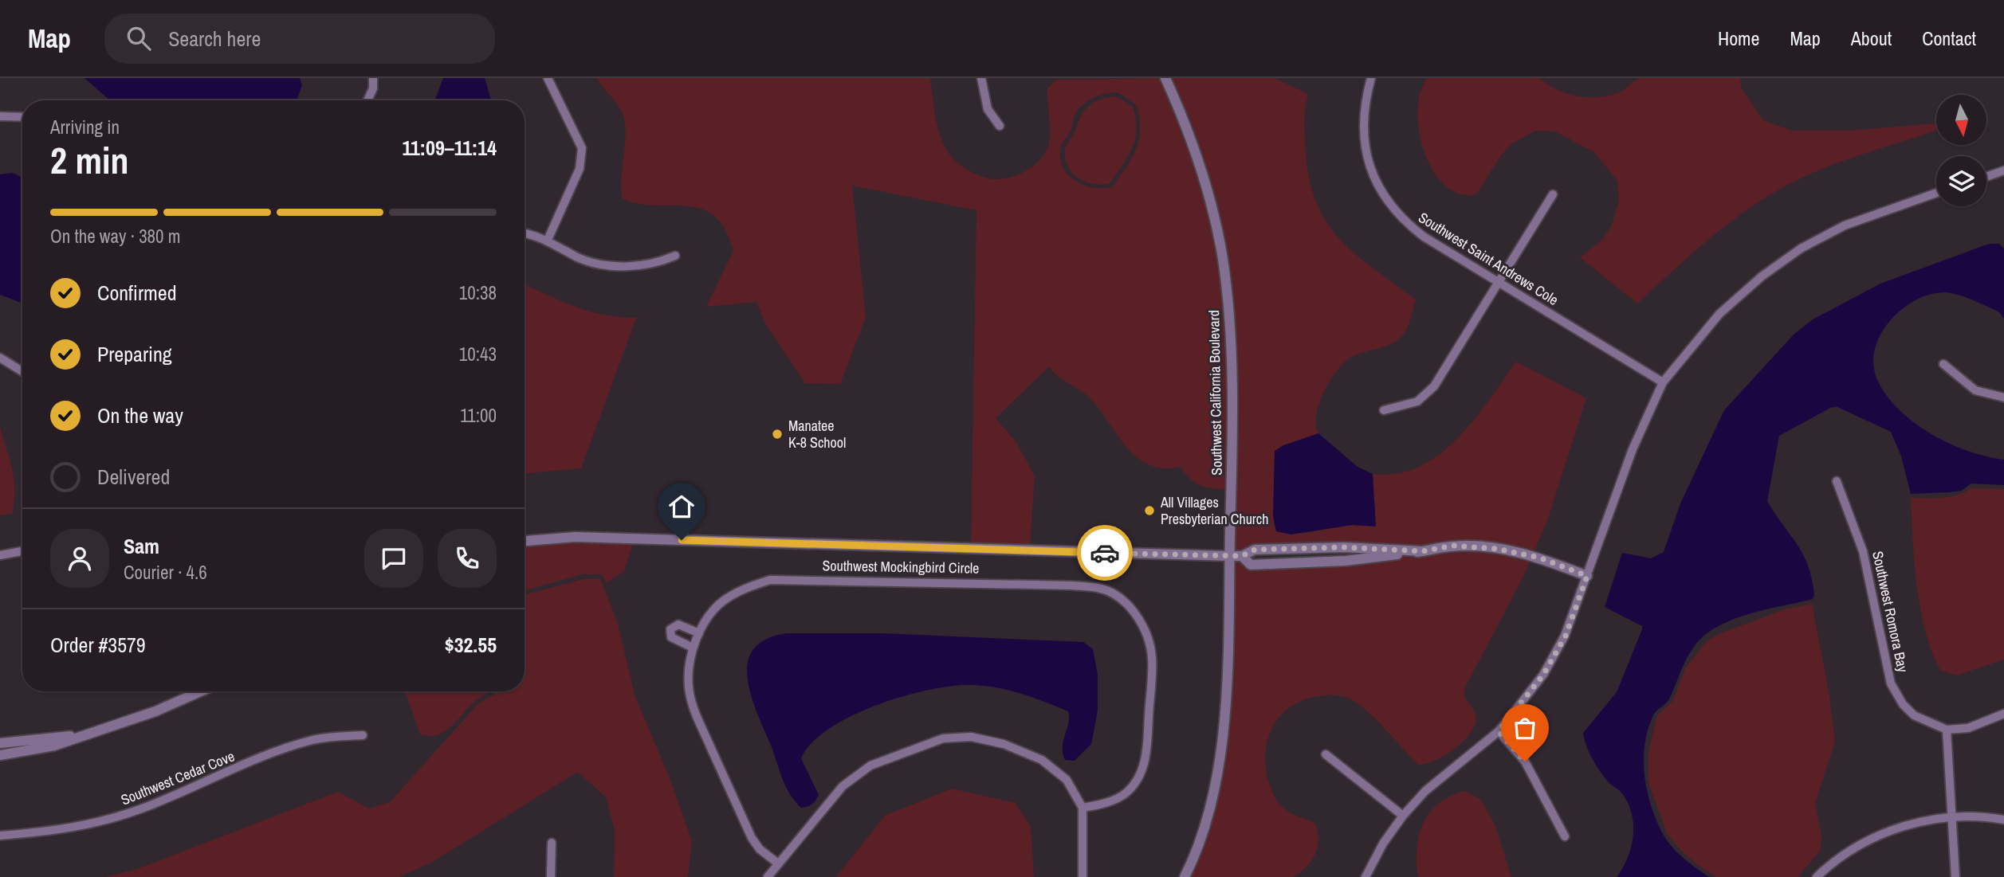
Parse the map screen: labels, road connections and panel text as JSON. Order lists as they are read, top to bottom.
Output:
{
  "streets": {
    "street": [
      "Southwest Saint Andrews Cole",
      "Southwest California Boulevard",
      "Southwest Mockingbird Circle",
      "Southwest Romora Bay",
      "Southwest Cedar Cove"
    ]
  },
  "places": ["Manatee K-8 School", "All Villages Presbyterian Church"],
  "north": "bottom",
  "page": {
    "header": "Map",
    "search": "Search here",
    "nav": [
      "Home",
      "Map",
      "About",
      "Contact"
    ],
    "heading": ["2 min", "Arriving in", "11:09–11:14"],
    "panel": [
      "Sam",
      "Courier · 4.6",
      "Order #3579",
      "$32.55"
    ],
    "bar": "On the way · 380 m",
    "list": [
      ["Confirmed", "10:38"],
      ["Preparing", "10:43"],
      ["On the way", "11:00"],
      "Delivered"
    ]
  }
}
